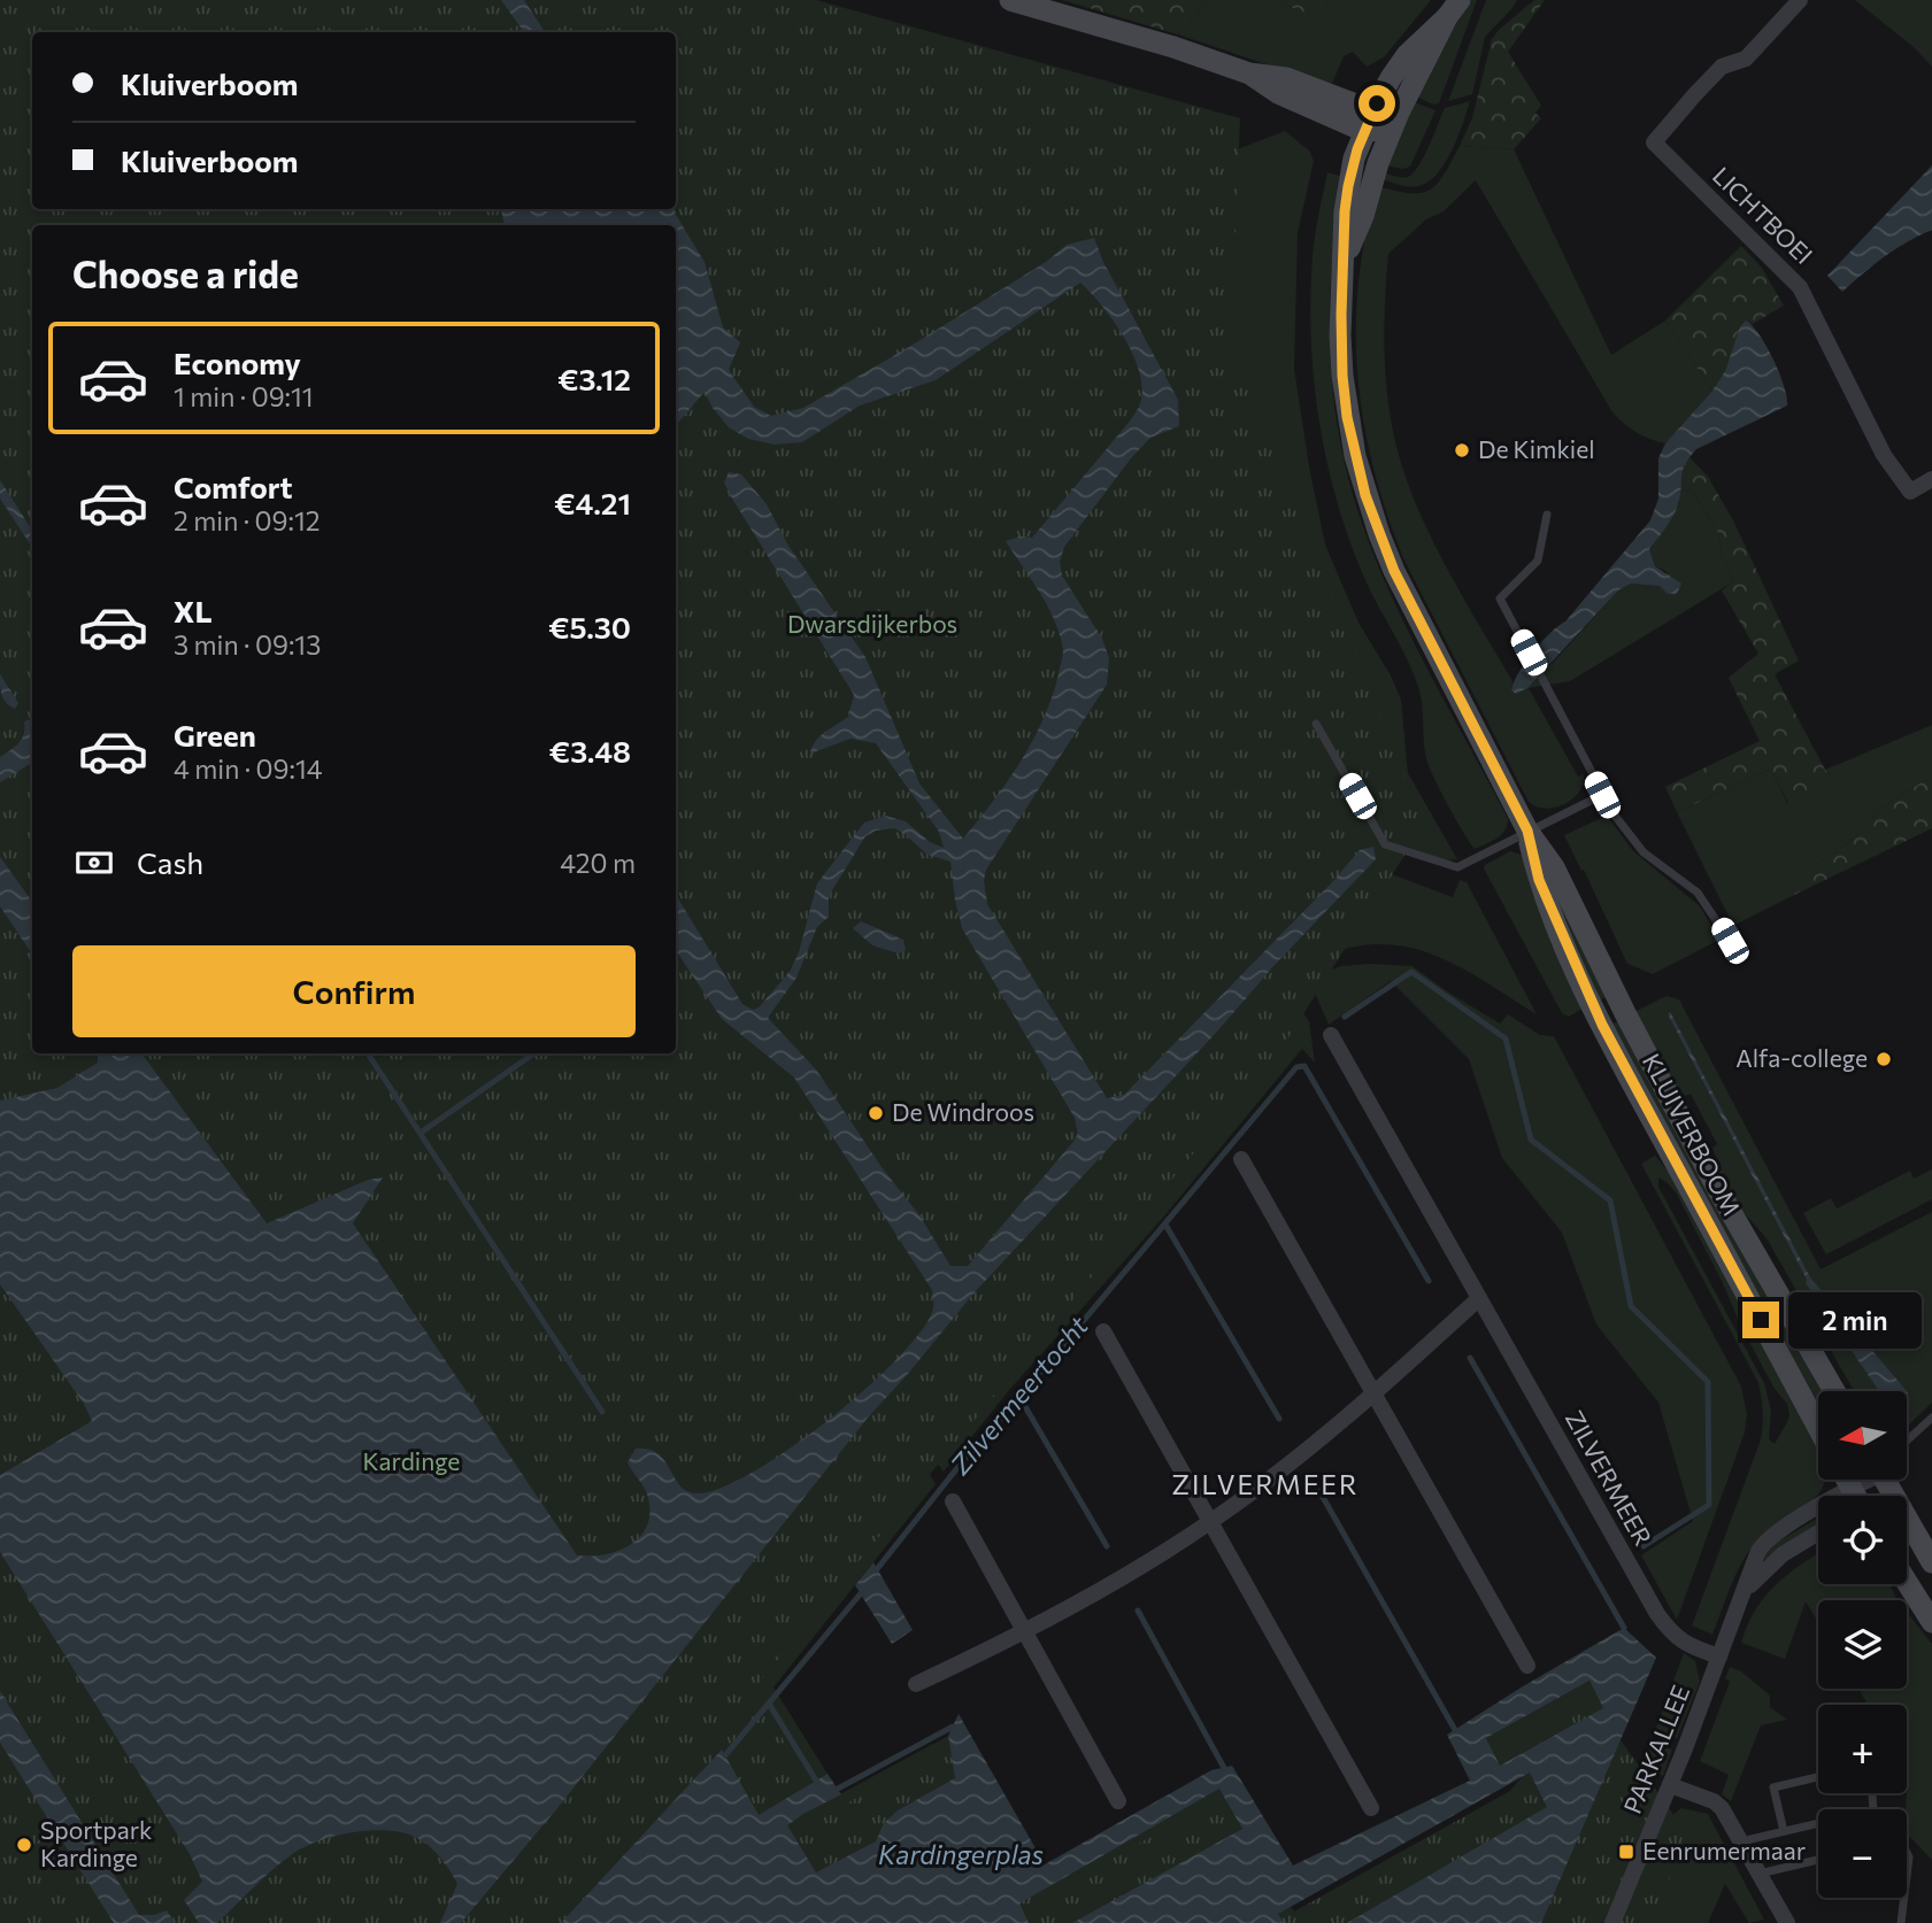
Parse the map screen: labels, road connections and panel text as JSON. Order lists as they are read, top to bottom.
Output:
{
  "streets": {
    "main road": ["KLUIVERBOOM"],
    "street": ["LICHTBOEI", "ZILVERMEER", "PARKALLEE"]
  },
  "crossings": [
    ["ZILVERMEER", "PARKALLEE"]
  ],
  "districts": ["ZILVERMEER"],
  "water": ["Zilvermeertocht", "Kardingerplas"],
  "parks": ["Dwarsdijkerbos", "Kardinge"],
  "places": {
    "other": [
      "De Kimkiel",
      "Alfa-college",
      "De Windroos",
      "Sportpark Kardinge"
    ],
    "transit": ["Eenrumermaar"]
  },
  "north": "left",
  "page": {
    "banner": ["Kluiverboom", "Kluiverboom"],
    "heading": "Choose a ride",
    "list": [
      {
        "name": "Economy",
        "note": "1 min · 09:11",
        "value": "€3.12"
      },
      {
        "name": "Comfort",
        "note": "2 min · 09:12",
        "value": "€4.21"
      },
      {
        "name": "XL",
        "note": "3 min · 09:13",
        "value": "€5.30"
      },
      {
        "name": "Green",
        "note": "4 min · 09:14",
        "value": "€3.48"
      }
    ],
    "pay": ["Cash", "420 m"],
    "buttons": "Confirm",
    "bubble": "2 min",
    "map_buttons": ["+", "−"]
  }
}
